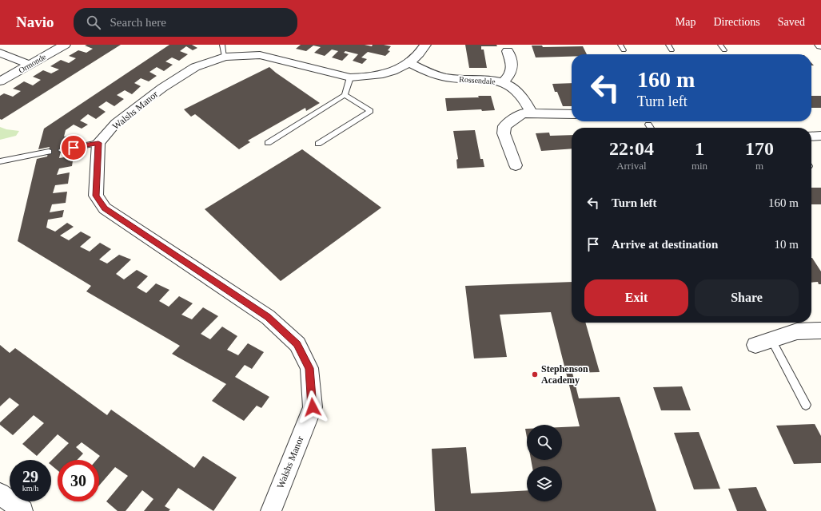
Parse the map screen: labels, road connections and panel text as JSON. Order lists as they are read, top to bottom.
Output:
{
  "streets": {
    "street": ["Ormonde", "Rossendale", "Walshs Manor"]
  },
  "crossings": [
    ["Rossendale", "Walshs Manor"]
  ],
  "places": ["Stephenson Academy"],
  "page": {
    "header": "Navio",
    "search": "Search here",
    "nav": ["Map", "Directions", "Saved"],
    "turn": ["160 m", "Turn left"],
    "eta": [
      "22:04",
      "Arrival",
      "1",
      "min",
      "170",
      "m"
    ],
    "list": [
      {
        "name": "Turn left",
        "value": "160 m"
      },
      {
        "name": "Arrive at destination",
        "value": "10 m"
      }
    ],
    "buttons": ["Exit", "Share"],
    "speed": "29 km/h",
    "limit": "30"
  }
}
